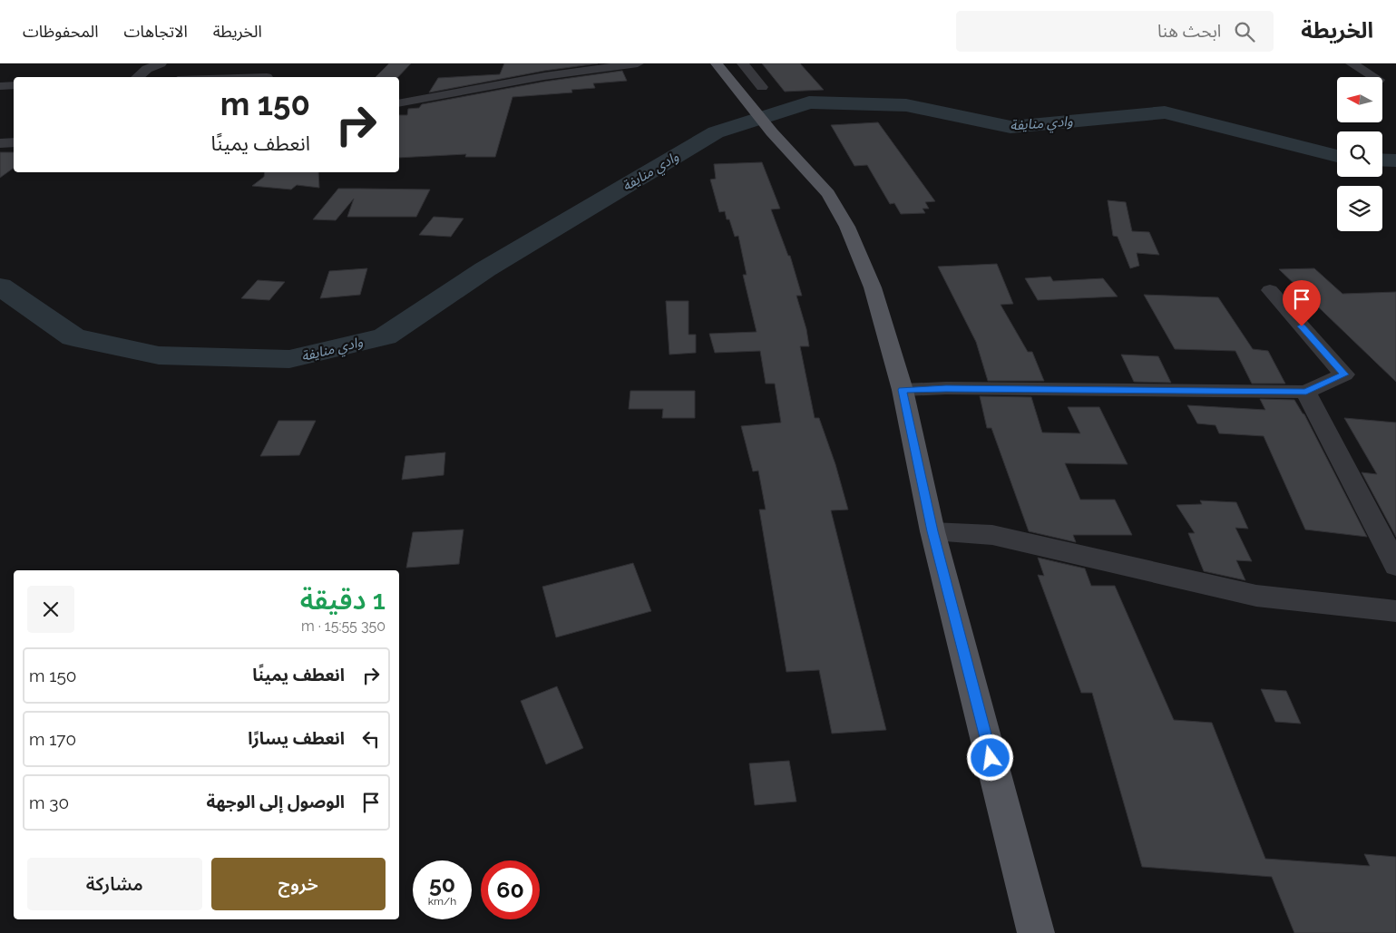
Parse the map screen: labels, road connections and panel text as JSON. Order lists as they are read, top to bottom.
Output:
{
  "water": ["وادي منايفة"],
  "north": "left",
  "page": {
    "header": "الخريطة",
    "search": "ابحث هنا",
    "nav": ["الخريطة", "الاتجاهات", "المحفوظات"],
    "turn": ["150 m", "انعطف يمينًا"],
    "heading": ["1 دقيقة", "350 m · 15:55"],
    "list": [
      {
        "name": "انعطف يمينًا",
        "value": "150 m"
      },
      {
        "name": "انعطف يسارًا",
        "value": "170 m"
      },
      {
        "name": "الوصول إلى الوجهة",
        "value": "30 m"
      }
    ],
    "buttons": ["خروج", "مشاركة"],
    "speed": "50 km/h",
    "limit": "60"
  }
}
